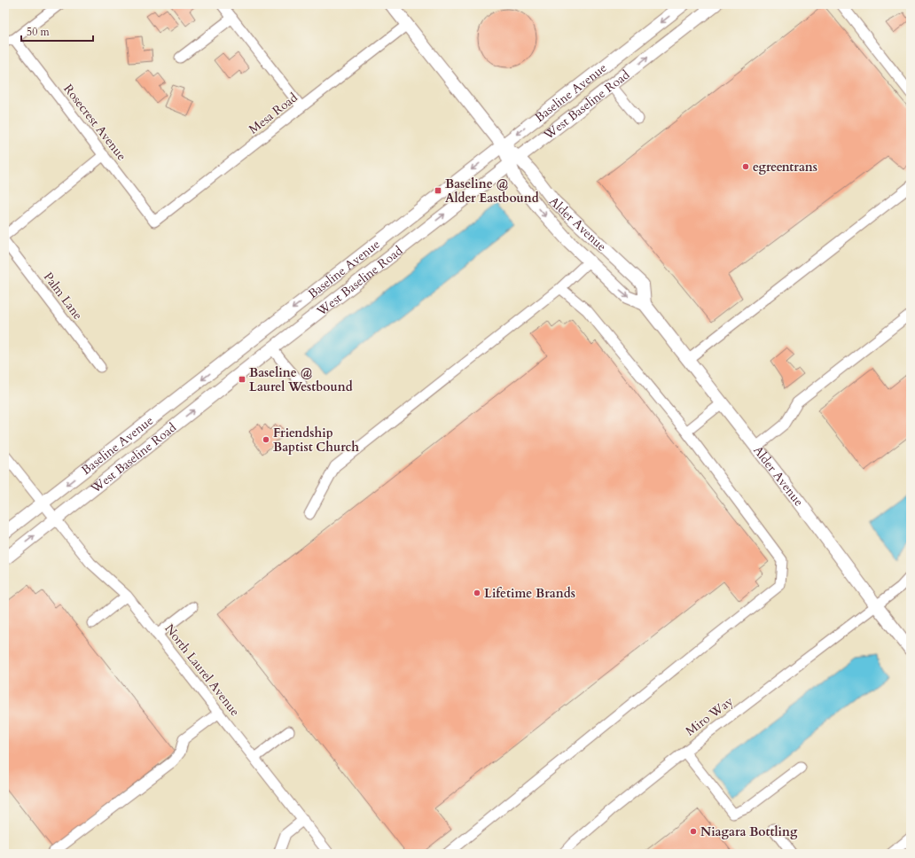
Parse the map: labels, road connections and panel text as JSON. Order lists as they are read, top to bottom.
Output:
{
  "streets": {
    "main road": ["Baseline Avenue", "West Baseline Road", "Alder Avenue"],
    "street": [
      "Mesa Road",
      "Rosecrest Avenue",
      "Palm Lane",
      "North Laurel Avenue",
      "Miro Way"
    ]
  },
  "crossings": [
    ["Baseline Avenue", "West Baseline Road"],
    ["Baseline Avenue", "Alder Avenue"],
    ["Baseline Avenue", "North Laurel Avenue"],
    ["West Baseline Road", "Alder Avenue"],
    ["West Baseline Road", "North Laurel Avenue"],
    ["Mesa Road", "Rosecrest Avenue"],
    ["Mesa Road", "Alder Avenue"],
    ["Alder Avenue", "Miro Way"]
  ],
  "one_way": ["Baseline Avenue", "West Baseline Road"],
  "places": {
    "other": [
      "egreentrans",
      "Friendship Baptist Church",
      "Lifetime Brands",
      "Niagara Bottling"
    ],
    "transit": ["Baseline @ Alder Eastbound", "Baseline @ Laurel Westbound"]
  },
  "scale_bar": "50 m"
}
